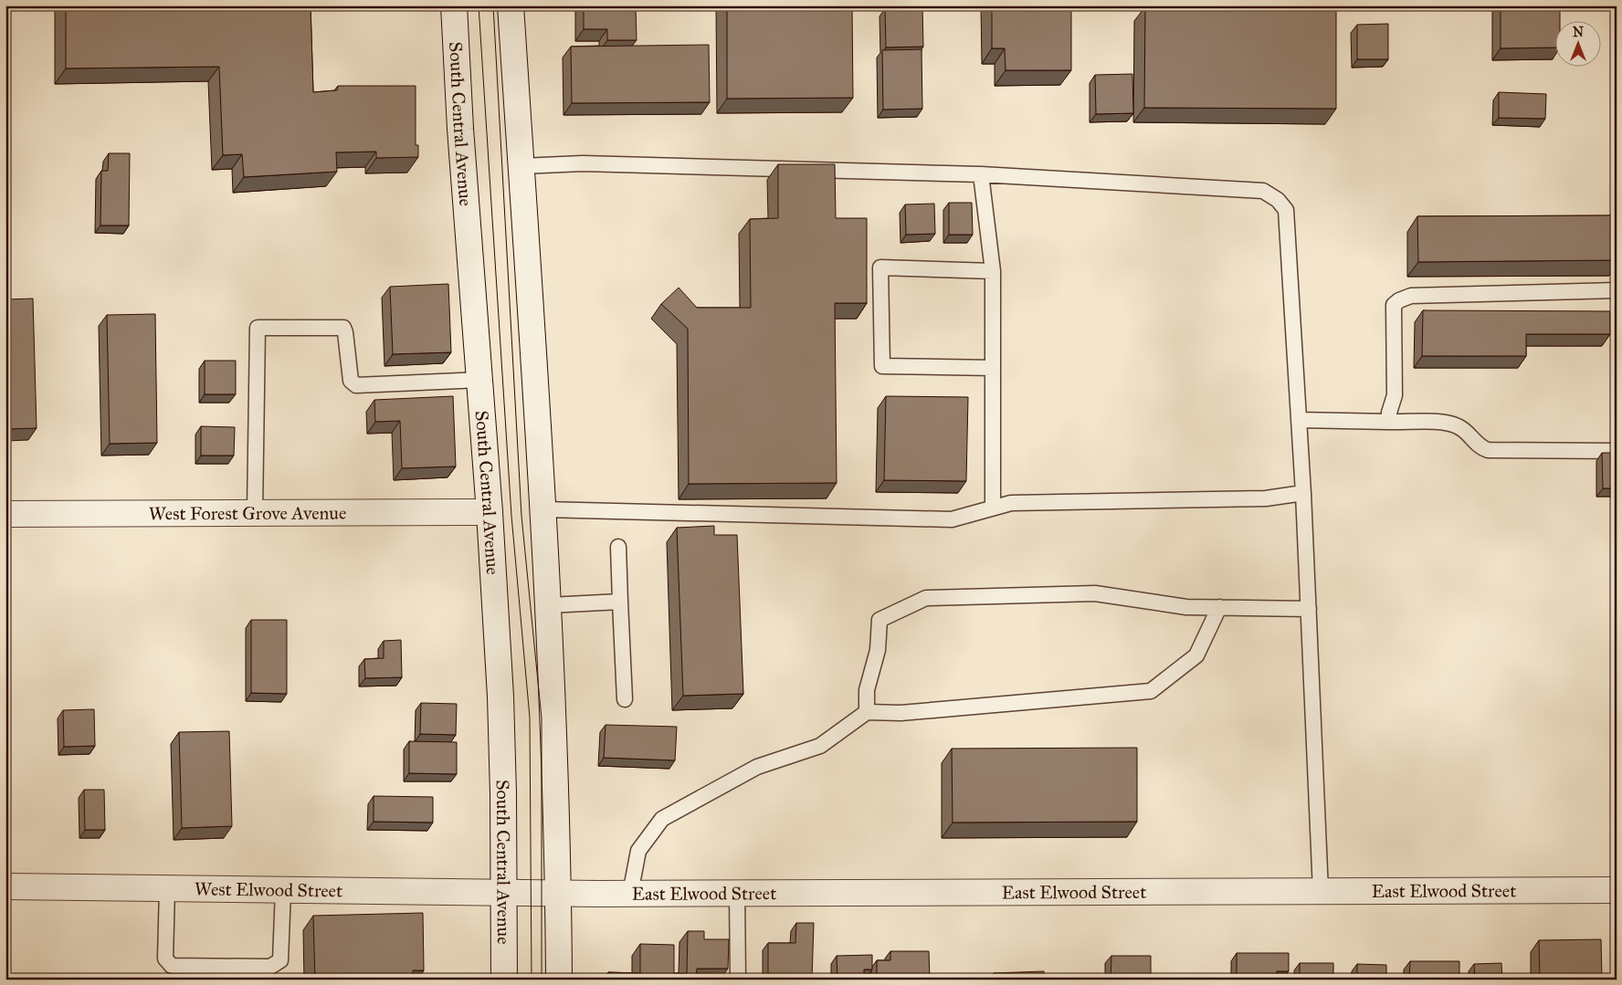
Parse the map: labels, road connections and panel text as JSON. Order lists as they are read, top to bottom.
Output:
{
  "streets": {
    "street": [
      "South Central Avenue",
      "West Forest Grove Avenue",
      "West Elwood Street",
      "East Elwood Street"
    ]
  },
  "crossings": [
    ["South Central Avenue", "West Forest Grove Avenue"],
    ["South Central Avenue", "West Elwood Street"],
    ["West Elwood Street", "East Elwood Street"]
  ],
  "north": "top"
}
